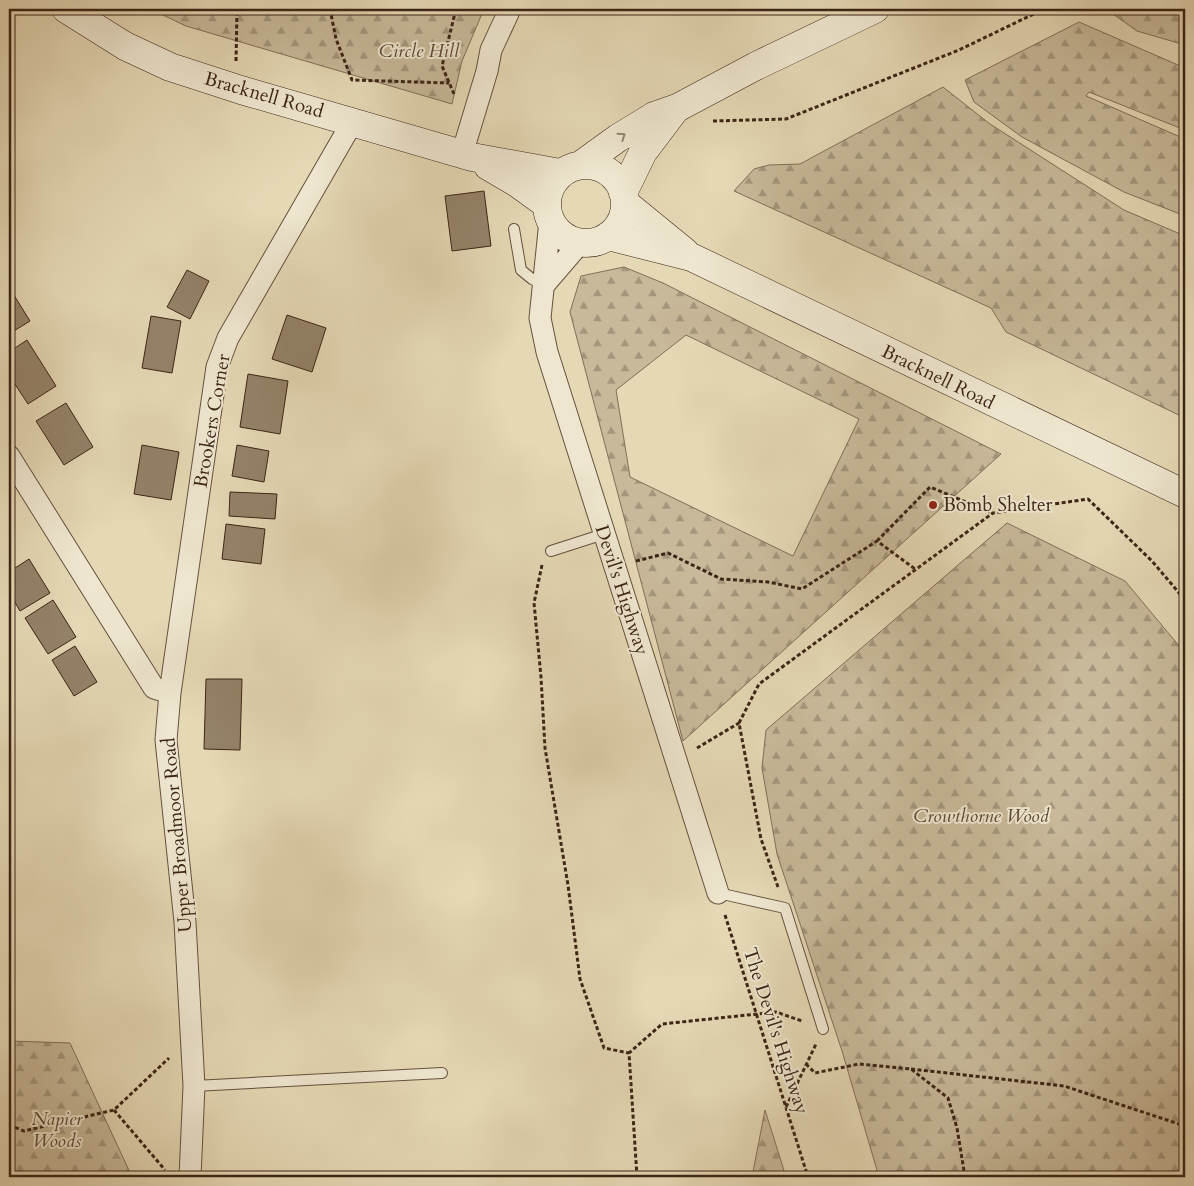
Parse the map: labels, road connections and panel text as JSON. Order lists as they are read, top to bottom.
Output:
{
  "streets": {
    "main road": ["Bracknell Road"],
    "street": ["Brookers Corner", "Devil's Highway", "Upper Broadmoor Road"],
    "path": ["The Devil's Highway"]
  },
  "crossings": [
    ["Bracknell Road", "Brookers Corner"],
    ["Bracknell Road", "Devil's Highway"],
    ["Brookers Corner", "Upper Broadmoor Road"],
    ["Devil's Highway", "The Devil's Highway"]
  ],
  "parks": ["Circle Hill", "Crowthorne Wood", "Napier Woods"],
  "places": ["Bomb Shelter"]
}
